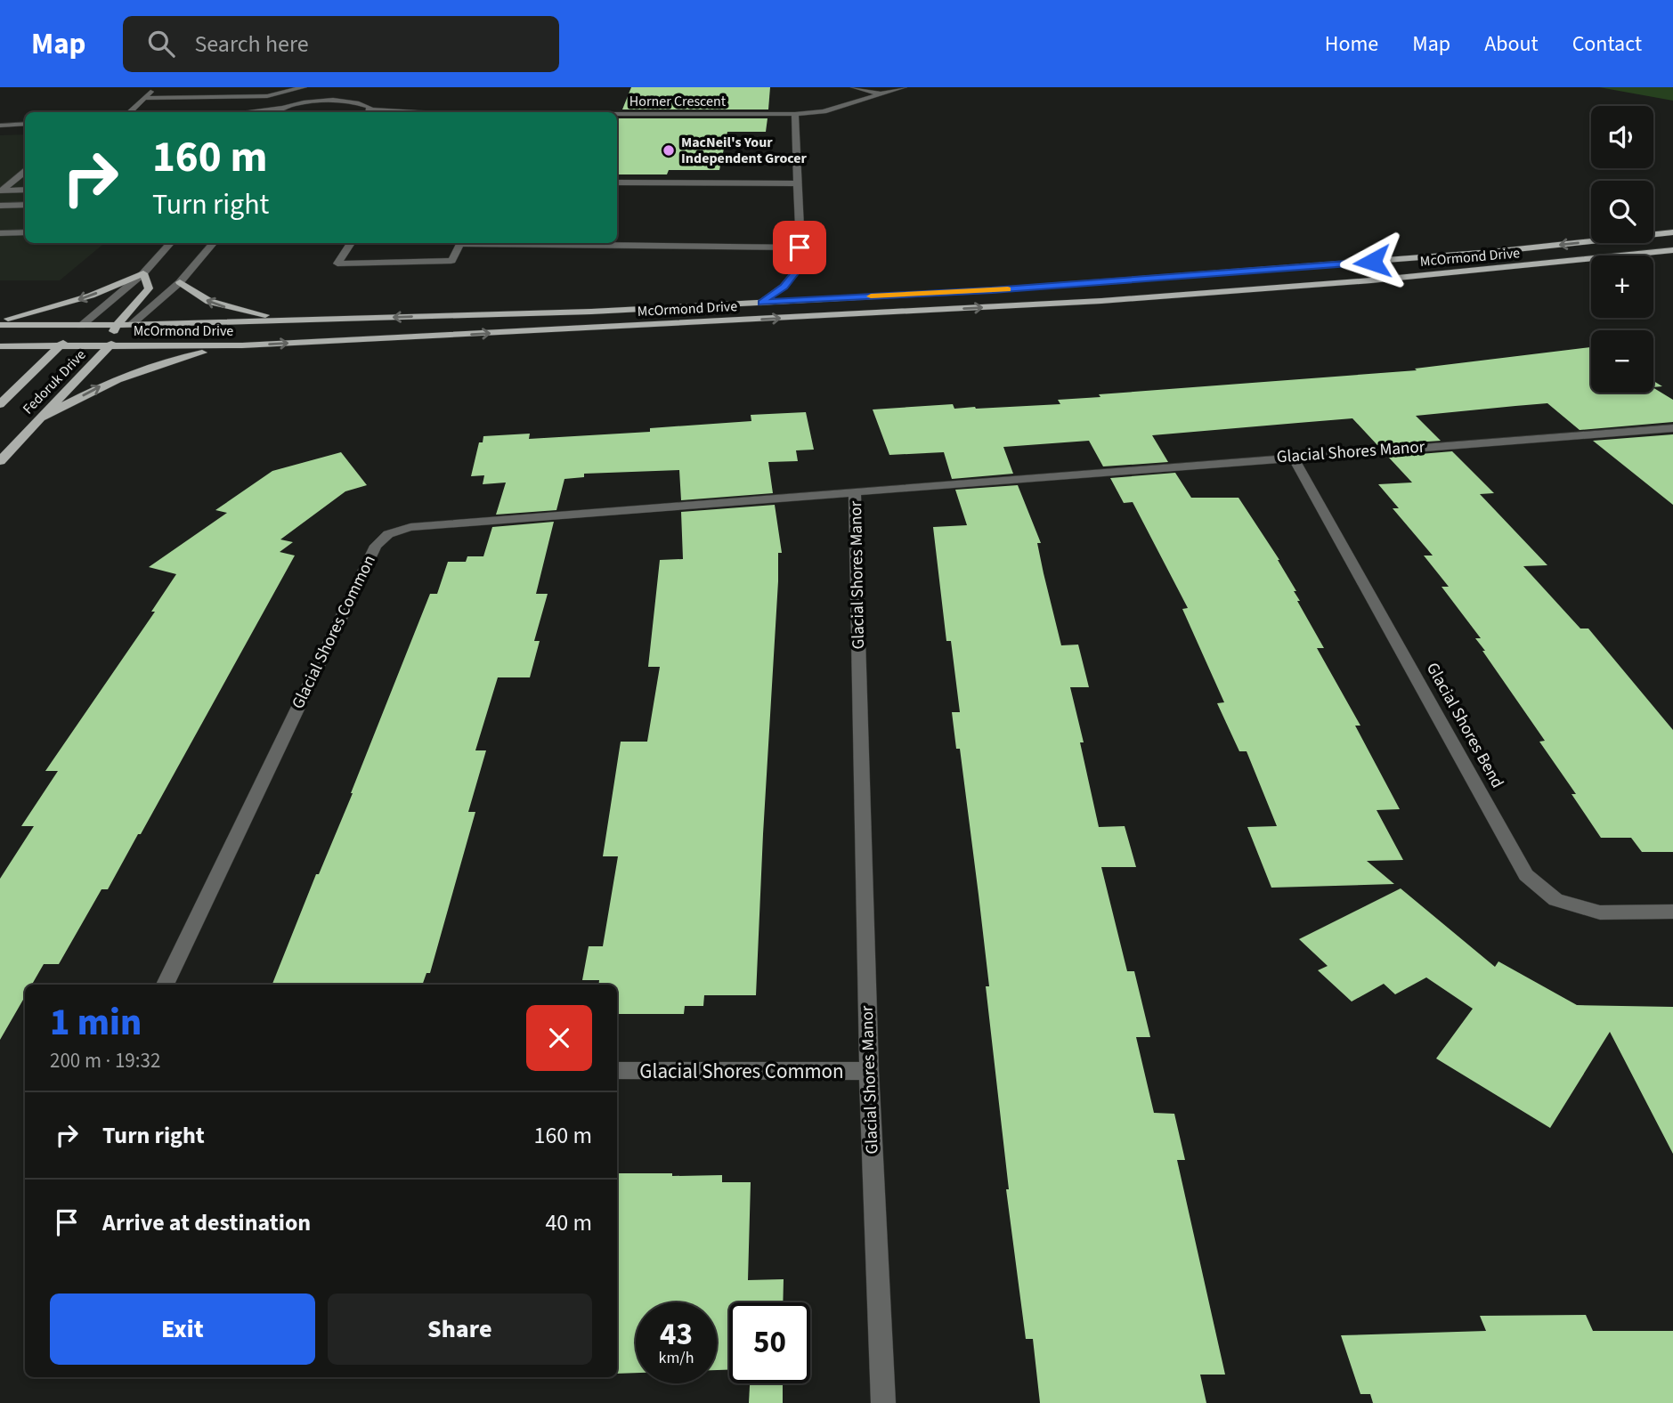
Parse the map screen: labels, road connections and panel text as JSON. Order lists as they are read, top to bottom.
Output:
{
  "streets": {
    "main road": ["McOrmond Drive", "Fedoruk Drive"],
    "street": [
      "Horner Crescent",
      "Glacial Shores Manor",
      "Glacial Shores Common",
      "Glacial Shores Bend"
    ]
  },
  "crossings": [
    ["McOrmond Drive", "Fedoruk Drive"],
    ["Glacial Shores Manor", "Glacial Shores Common"],
    ["Glacial Shores Manor", "Glacial Shores Bend"]
  ],
  "places": ["MacNeil's Your Independent Grocer"],
  "page": {
    "header": "Map",
    "search": "Search here",
    "nav": [
      "Home",
      "Map",
      "About",
      "Contact"
    ],
    "map_buttons": ["+", "−"],
    "turn": ["160 m", "Turn right"],
    "heading": ["1 min", "200 m · 19:32"],
    "list": [
      {
        "name": "Turn right",
        "value": "160 m"
      },
      {
        "name": "Arrive at destination",
        "value": "40 m"
      }
    ],
    "buttons": ["Exit", "Share"],
    "speed": "43 km/h",
    "limit": "50"
  }
}
